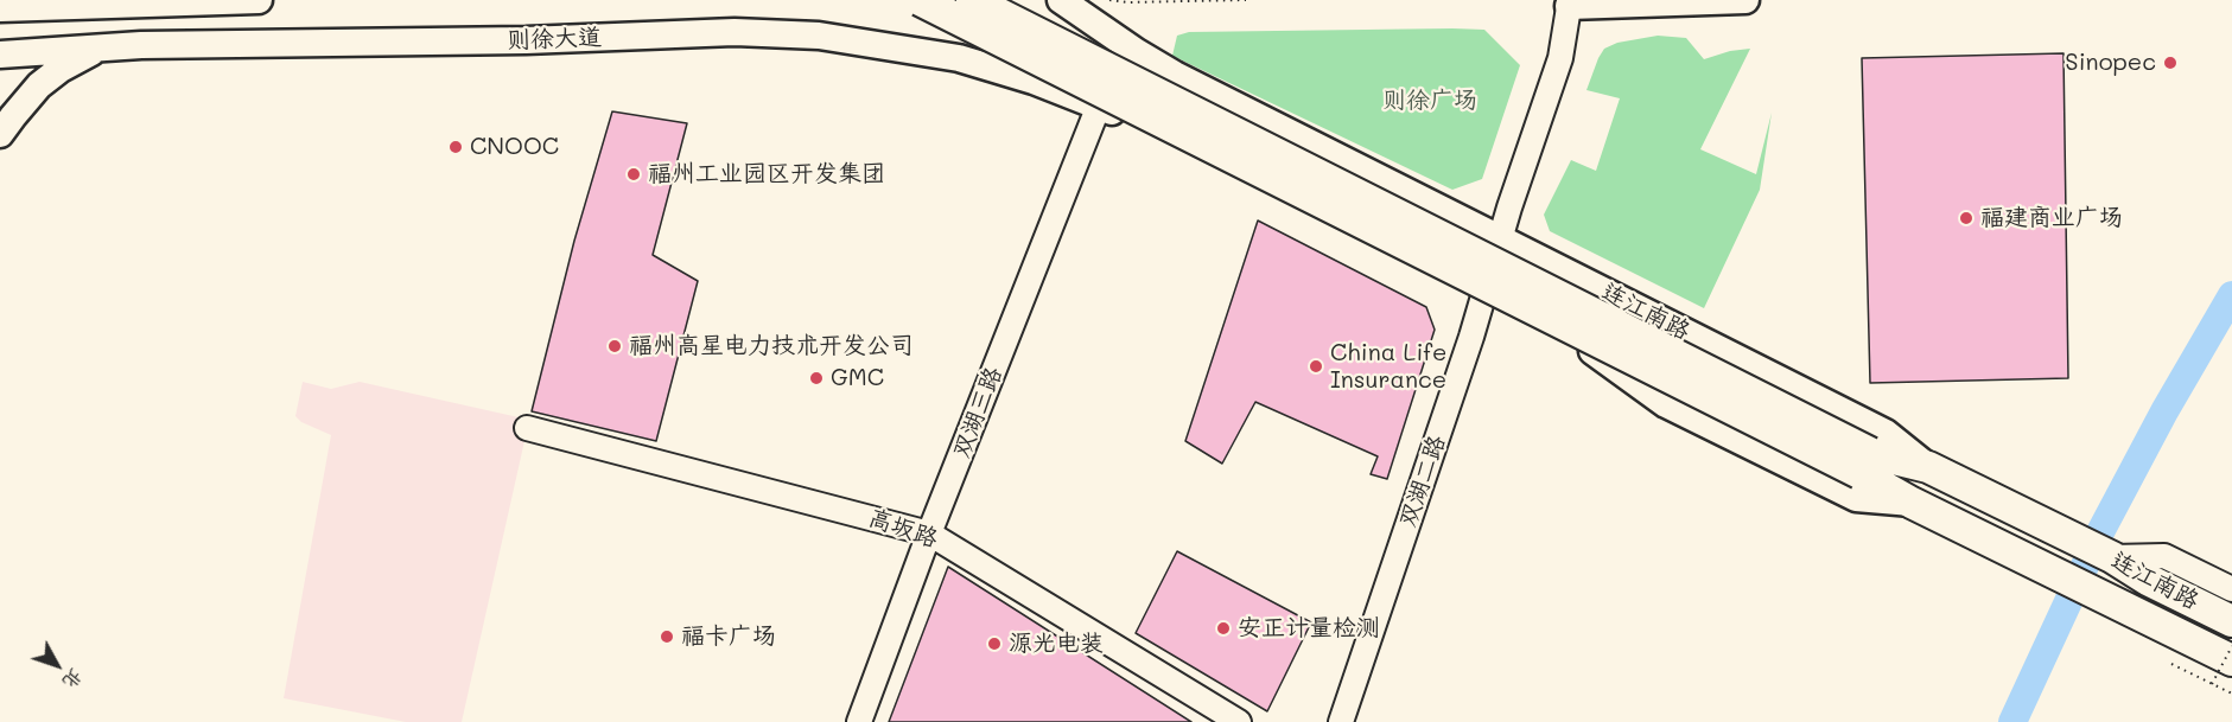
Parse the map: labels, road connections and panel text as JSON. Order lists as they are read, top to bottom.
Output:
{
  "streets": {
    "highway": ["连江南路"],
    "main road": ["则徐大道"],
    "street": ["双湖三路", "双湖二路", "高坂路"]
  },
  "crossings": [
    ["则徐大道", "连江南路"],
    ["则徐大道", "双湖三路"],
    ["连江南路", "双湖三路"],
    ["连江南路", "双湖二路"],
    ["双湖三路", "高坂路"]
  ],
  "parks": ["则徐广场"],
  "places": [
    "Sinopec",
    "CNOOC",
    "福州工业园区开发集团",
    "福建商业广场",
    "福州高星电力技术开发公司",
    "China Life Insurance",
    "GMC",
    "安正计量检测",
    "福卡广场",
    "源光电装"
  ],
  "north": "bottom right"
}
